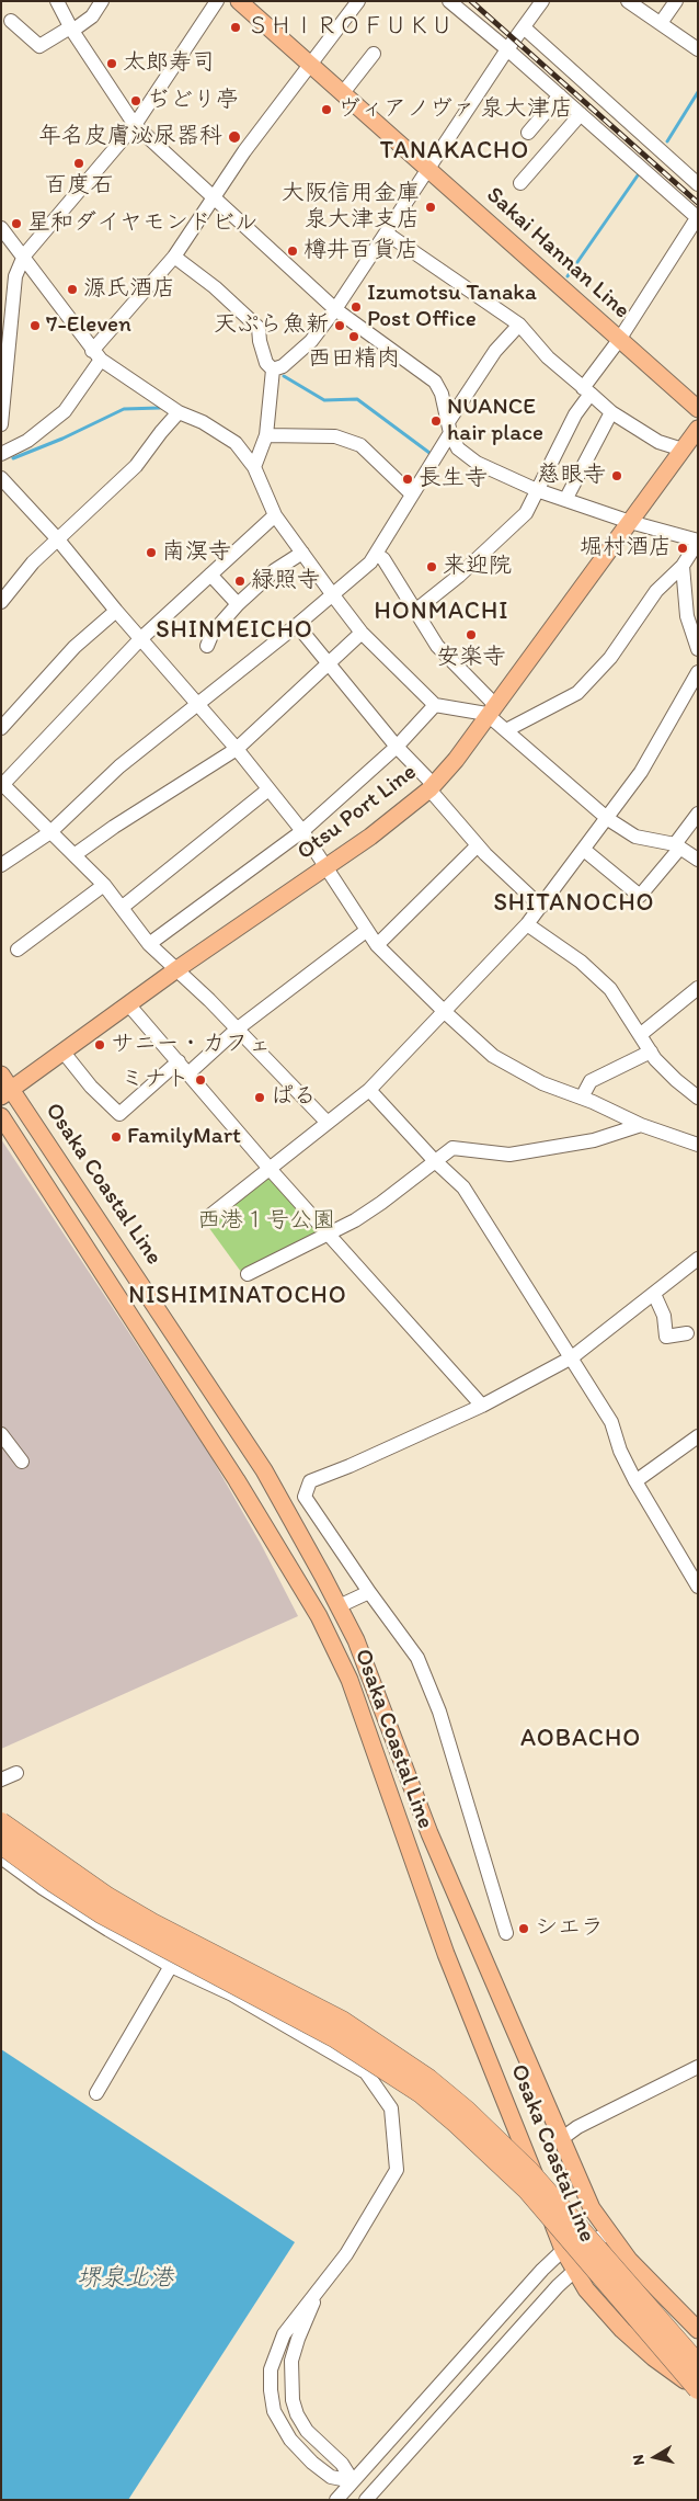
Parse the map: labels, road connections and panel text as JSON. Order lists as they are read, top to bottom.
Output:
{
  "streets": {
    "main road": ["Sakai Hannan Line", "Otsu Port Line", "Osaka Coastal Line"]
  },
  "crossings": [
    ["Otsu Port Line", "Osaka Coastal Line"]
  ],
  "districts": [
    "TANAKACHO",
    "HONMACHI",
    "SHINMEICHO",
    "SHITANOCHO",
    "NISHIMINATOCHO",
    "AOBACHO"
  ],
  "water": ["堺泉北港"],
  "parks": ["西港１号公園"],
  "places": [
    "ＳＨＩＲＯＦＵＫＵ",
    "太郎寿司",
    "ぢどり亭",
    "ヴィアノヴァ 泉大津店",
    "年名皮膚泌尿器科",
    "百度石",
    "大阪信用金庫 泉大津支店",
    "星和ダイヤモンドビル",
    "樽井百貨店",
    "源氏酒店",
    "Izumotsu Tanaka Post Office",
    "7-Eleven",
    "天ぷら魚新",
    "西田精肉",
    "NUANCE hair place",
    "慈眼寺",
    "長生寺",
    "堀村酒店",
    "南溟寺",
    "来迎院",
    "緑照寺",
    "安楽寺",
    "サニー・カフェ",
    "ミナト",
    "ぱる",
    "FamilyMart",
    "シエラ"
  ],
  "north": "left"
}
